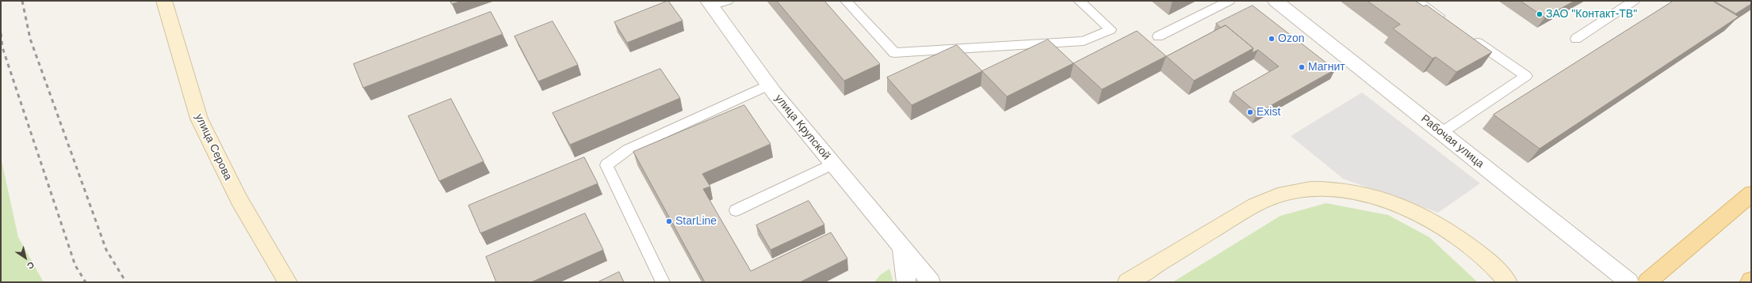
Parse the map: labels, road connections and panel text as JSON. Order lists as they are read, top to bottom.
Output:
{
  "streets": {
    "street": ["улица Крупской", "Рабочая улица", "улица Серова"]
  },
  "places": [
    "ЗАО \"Контакт-ТВ\"",
    "Ozon",
    "Магнит",
    "Exist",
    "StarLine"
  ],
  "north": "bottom right"
}
